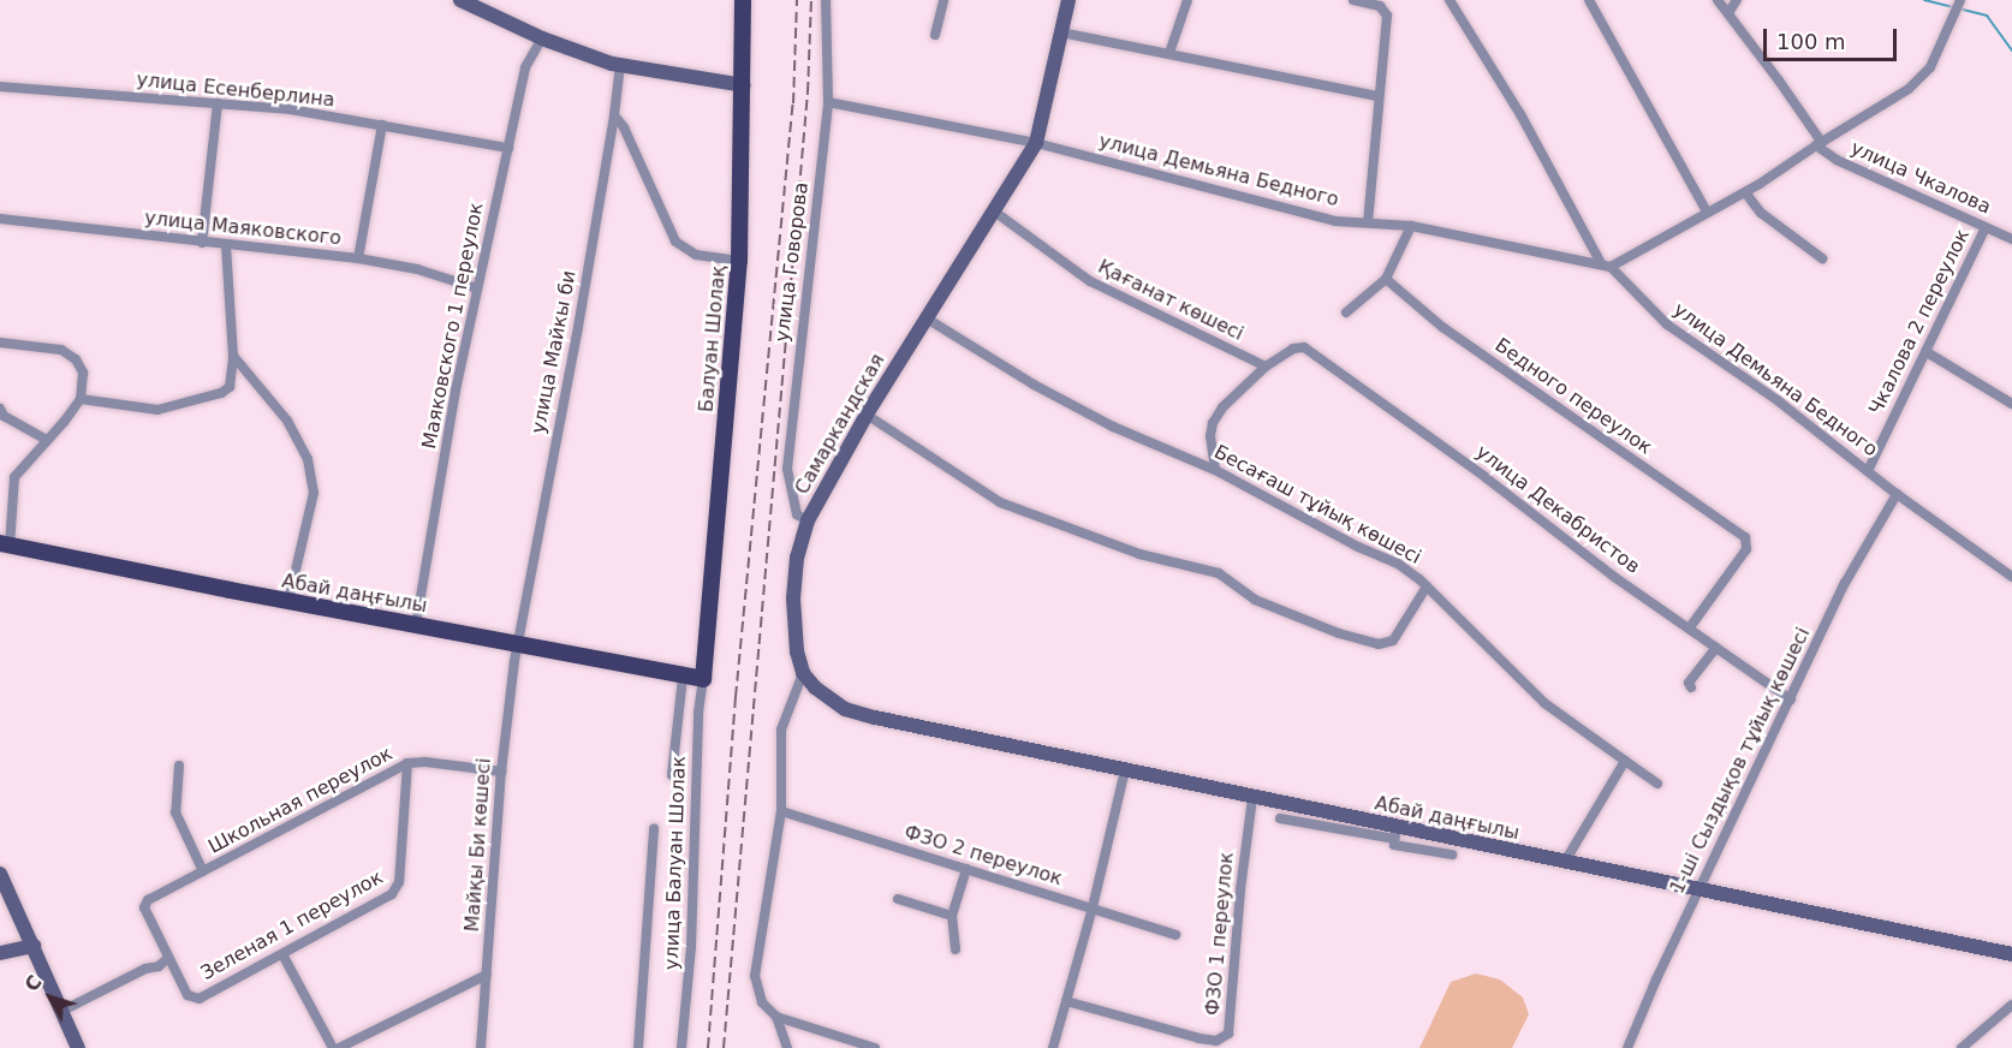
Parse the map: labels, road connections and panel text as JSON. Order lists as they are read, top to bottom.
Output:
{
  "streets": {
    "main road": ["Балуан Шолақ", "Абай даңғылы"],
    "street": [
      "улица Есенберлина",
      "улица Демьяна Бедного",
      "улица Чкалова",
      "улица Маяковского",
      "улица Говорова",
      "Қағанат көшесі",
      "Чкалова 2 переулок",
      "Маяковского 1 переулок",
      "улица Майкы би",
      "Бедного переулок",
      "Самаркандская",
      "Бесағаш тұйық көшесі",
      "улица Декабристов",
      "1-ші Сыздықов тұйық көшесі",
      "Школьная переулок",
      "Майқы Би көшесі",
      "ФЗО 2 переулок",
      "улица Балуан Шолак",
      "Зеленая 1 переулок",
      "ФЗО 1 переулок"
    ]
  },
  "crossings": [
    ["улица Есенберлина", "Маяковского 1 переулок"],
    ["улица Демьяна Бедного", "улица Говорова"],
    ["улица Демьяна Бедного", "Чкалова 2 переулок"],
    ["улица Демьяна Бедного", "Самаркандская"],
    ["улица Демьяна Бедного", "1-ші Сыздықов тұйық көшесі"],
    ["улица Чкалова", "Чкалова 2 переулок"],
    ["улица Маяковского", "Маяковского 1 переулок"],
    ["улица Говорова", "Самаркандская"],
    ["Қағанат көшесі", "Самаркандская"],
    ["Қағанат көшесі", "улица Декабристов"],
    ["Маяковского 1 переулок", "Абай даңғылы"],
    ["Балуан Шолақ", "Абай даңғылы"],
    ["Балуан Шолақ", "улица Балуан Шолак"],
    ["улица Майкы би", "Абай даңғылы"],
    ["улица Майкы би", "Майқы Би көшесі"],
    ["Бедного переулок", "улица Декабристов"],
    ["Самаркандская", "Бесағаш тұйық көшесі"],
    ["Самаркандская", "Абай даңғылы"],
    ["улица Декабристов", "1-ші Сыздықов тұйық көшесі"],
    ["Абай даңғылы", "1-ші Сыздықов тұйық көшесі"],
    ["Абай даңғылы", "Майқы Би көшесі"],
    ["Абай даңғылы", "улица Балуан Шолак"],
    ["Абай даңғылы", "ФЗО 1 переулок"],
    ["Школьная переулок", "Майқы Би көшесі"],
    ["Школьная переулок", "Зеленая 1 переулок"]
  ],
  "scale_bar": "100 m",
  "north": "top left"
}
